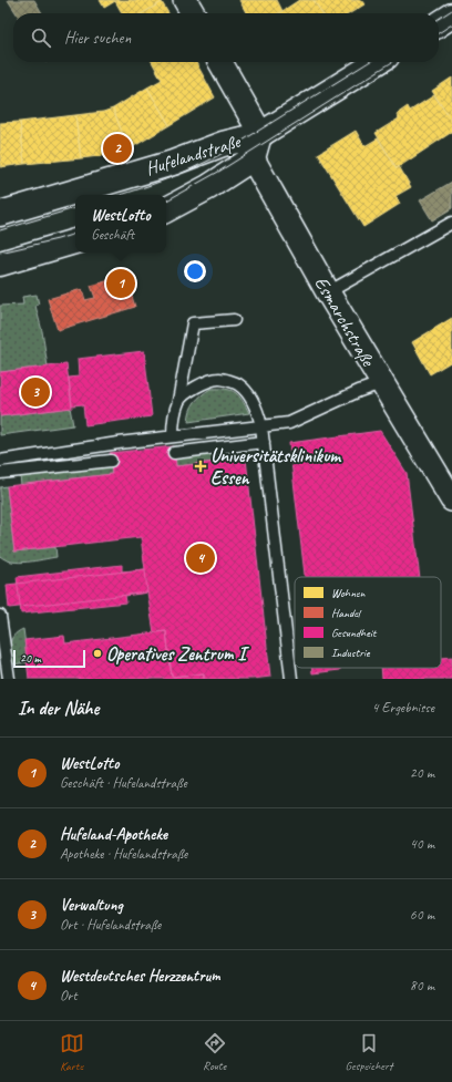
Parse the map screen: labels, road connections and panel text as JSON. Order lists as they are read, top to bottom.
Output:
{
  "streets": {
    "main road": ["Hufelandstraße"],
    "street": ["Esmarchstraße"]
  },
  "crossings": [
    ["Hufelandstraße", "Esmarchstraße"]
  ],
  "places": {
    "health": ["Universitätsklinikum Essen"],
    "other": ["Operatives Zentrum I"]
  },
  "legend": [
    "Wohnen",
    "Handel",
    "Gesundheit",
    "Industrie"
  ],
  "scale_bar": "20 m",
  "page": {
    "search": "Hier suchen",
    "pins": [
      "2",
      "1",
      "3",
      "4"
    ],
    "popup": ["WestLotto", "Geschäft"],
    "scale": "20 m",
    "heading": ["In der Nähe", "4 Ergebnisse"],
    "list": [
      {
        "mark": "1",
        "name": "WestLotto",
        "note": "Geschäft · Hufelandstraße",
        "value": "20 m"
      },
      {
        "mark": "2",
        "name": "Hufeland-Apotheke",
        "note": "Apotheke · Hufelandstraße",
        "value": "40 m"
      },
      {
        "mark": "3",
        "name": "Verwaltung",
        "note": "Ort · Hufelandstraße",
        "value": "60 m"
      },
      {
        "mark": "4",
        "name": "Westdeutsches Herzzentrum",
        "note": "Ort",
        "value": "80 m"
      }
    ],
    "nav": ["Karte", "Route", "Gespeichert"]
  }
}
